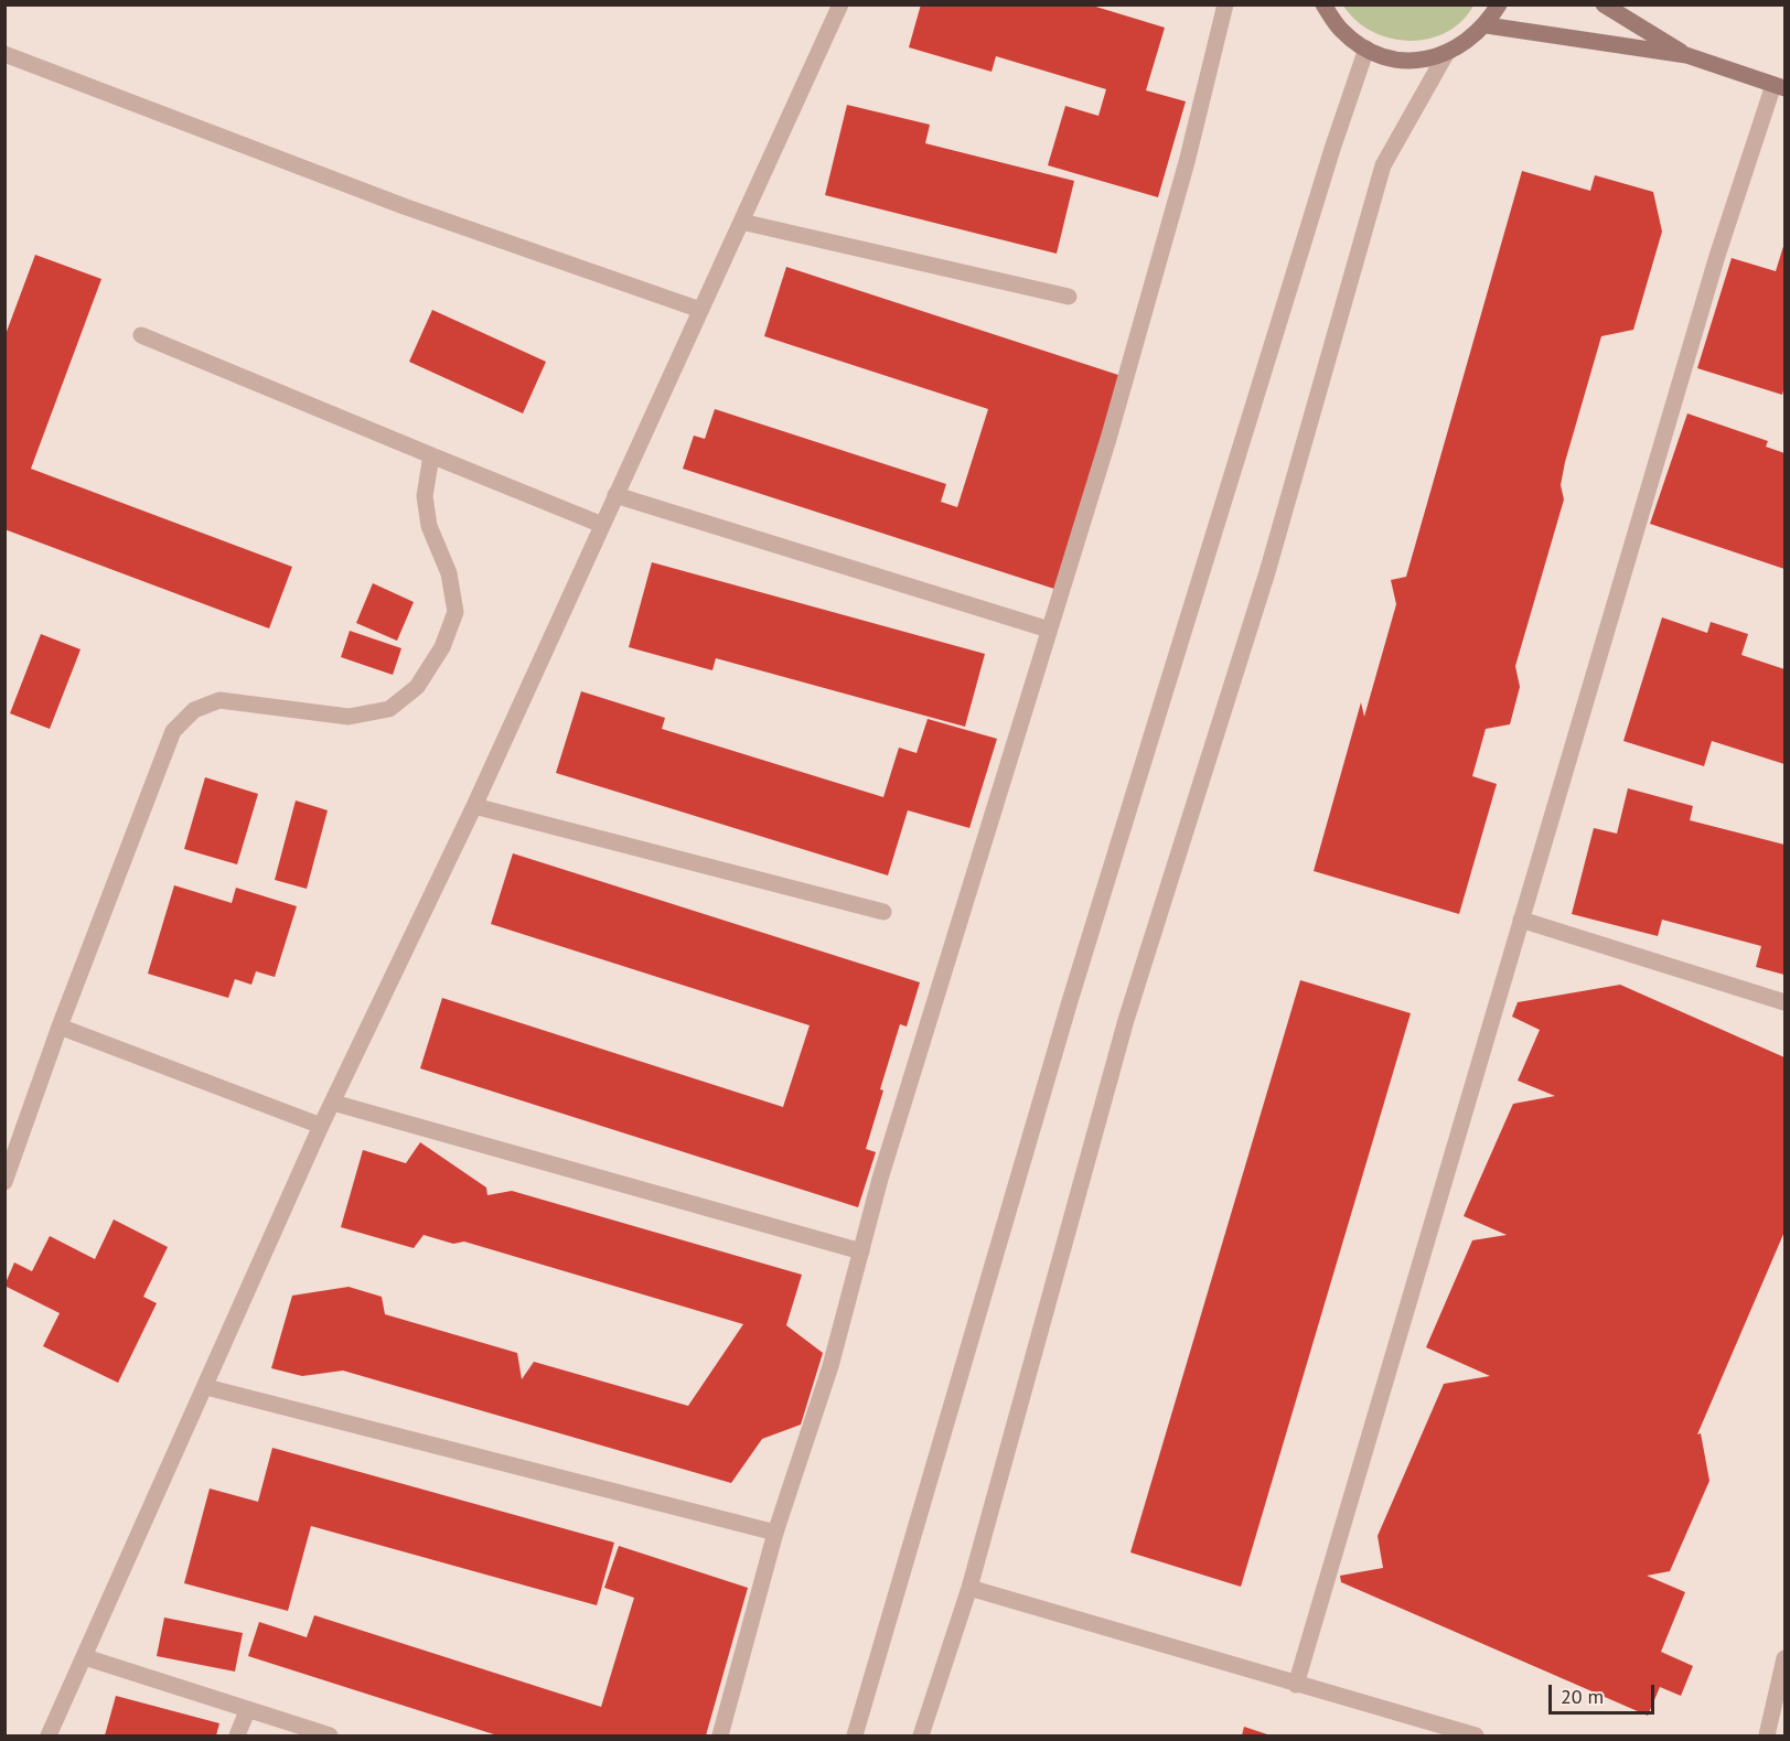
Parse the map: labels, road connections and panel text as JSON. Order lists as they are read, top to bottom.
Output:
{
  "scale_bar": "20 m"
}
